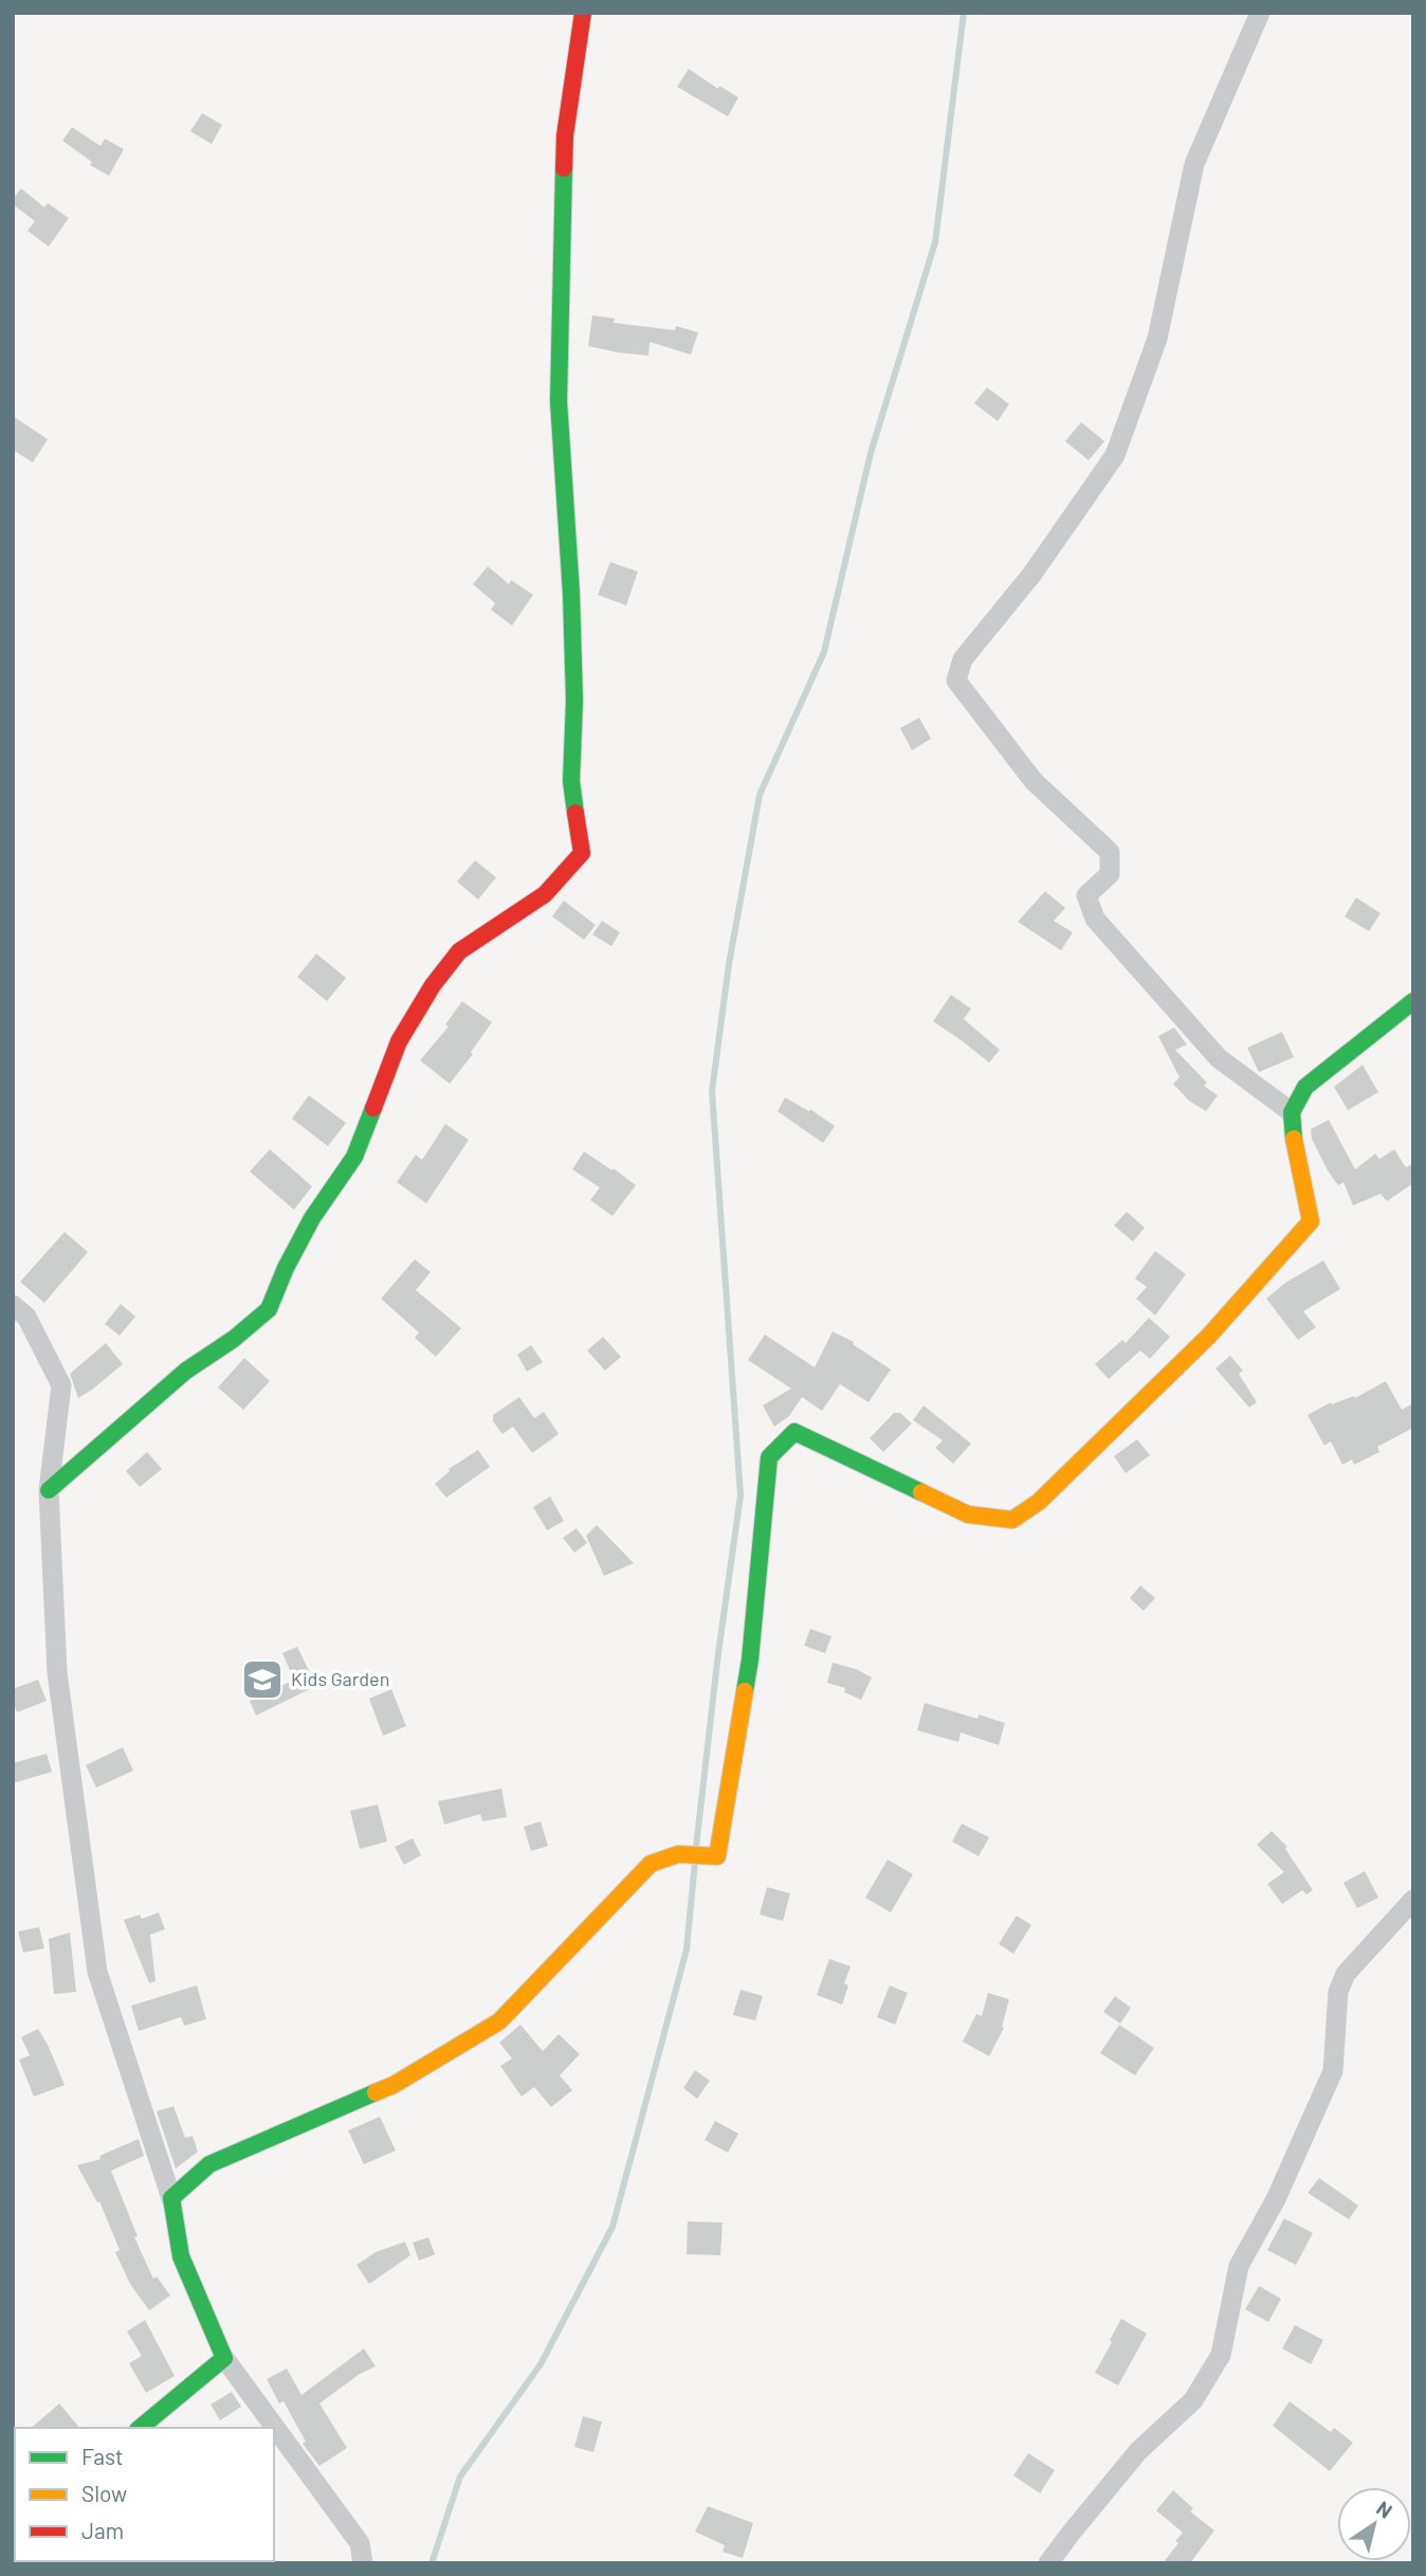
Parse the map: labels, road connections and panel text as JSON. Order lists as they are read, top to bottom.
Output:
{
  "places": {
    "school or university": ["Kids Garden"]
  },
  "legend": ["Fast", "Slow", "Jam"],
  "north": "top right"
}
